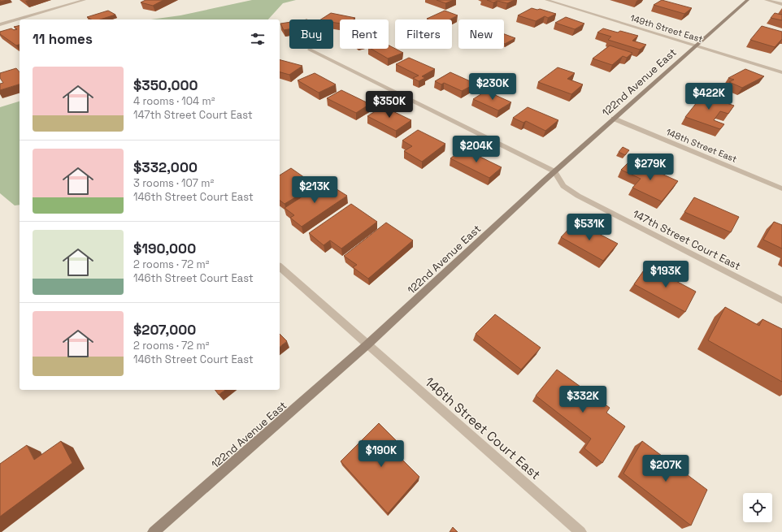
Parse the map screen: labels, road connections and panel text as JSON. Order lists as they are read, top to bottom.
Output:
{
  "streets": {
    "main road": ["122nd Avenue East"],
    "street": [
      "149th Street East",
      "148th Street East",
      "147th Street Court East",
      "146th Street Court East"
    ]
  },
  "crossings": [
    ["149th Street East", "122nd Avenue East"],
    ["122nd Avenue East", "148th Street East"],
    ["122nd Avenue East", "147th Street Court East"],
    ["122nd Avenue East", "146th Street Court East"]
  ],
  "page": {
    "chip": [
      "Buy",
      "Rent",
      "Filters",
      "New"
    ],
    "heading": "11 homes",
    "list": [
      {
        "name": "$350,000",
        "note": "4 rooms · 104 m² · 147th Street Court East"
      },
      {
        "name": "$332,000",
        "note": "3 rooms · 107 m² · 146th Street Court East"
      },
      {
        "name": "$190,000",
        "note": "2 rooms · 72 m² · 146th Street Court East"
      },
      {
        "name": "$207,000",
        "note": "2 rooms · 72 m² · 146th Street Court East"
      }
    ],
    "price": [
      "$230K",
      "$422K",
      "$350K",
      "$204K",
      "$279K",
      "$213K",
      "$531K",
      "$193K",
      "$332K",
      "$190K",
      "$207K"
    ]
  }
}
